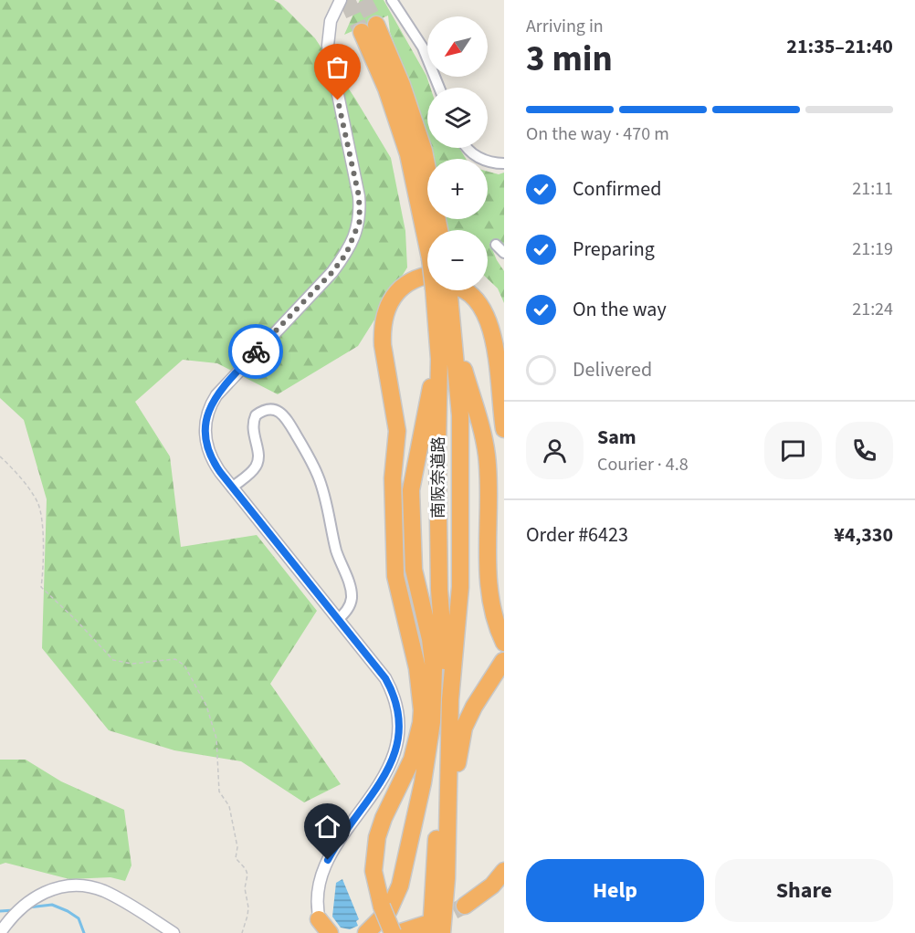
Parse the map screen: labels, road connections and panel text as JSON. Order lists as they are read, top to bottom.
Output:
{
  "streets": {
    "highway": ["南阪奈道路"]
  },
  "north": "bottom left",
  "page": {
    "heading": ["3 min", "Arriving in", "21:35–21:40"],
    "panel": [
      "Sam",
      "Courier · 4.8",
      "Order #6423",
      "¥4,330"
    ],
    "map_buttons": ["+", "−"],
    "bar": "On the way · 470 m",
    "list": [
      ["Confirmed", "21:11"],
      ["Preparing", "21:19"],
      ["On the way", "21:24"],
      "Delivered"
    ],
    "buttons": ["Help", "Share"]
  }
}
